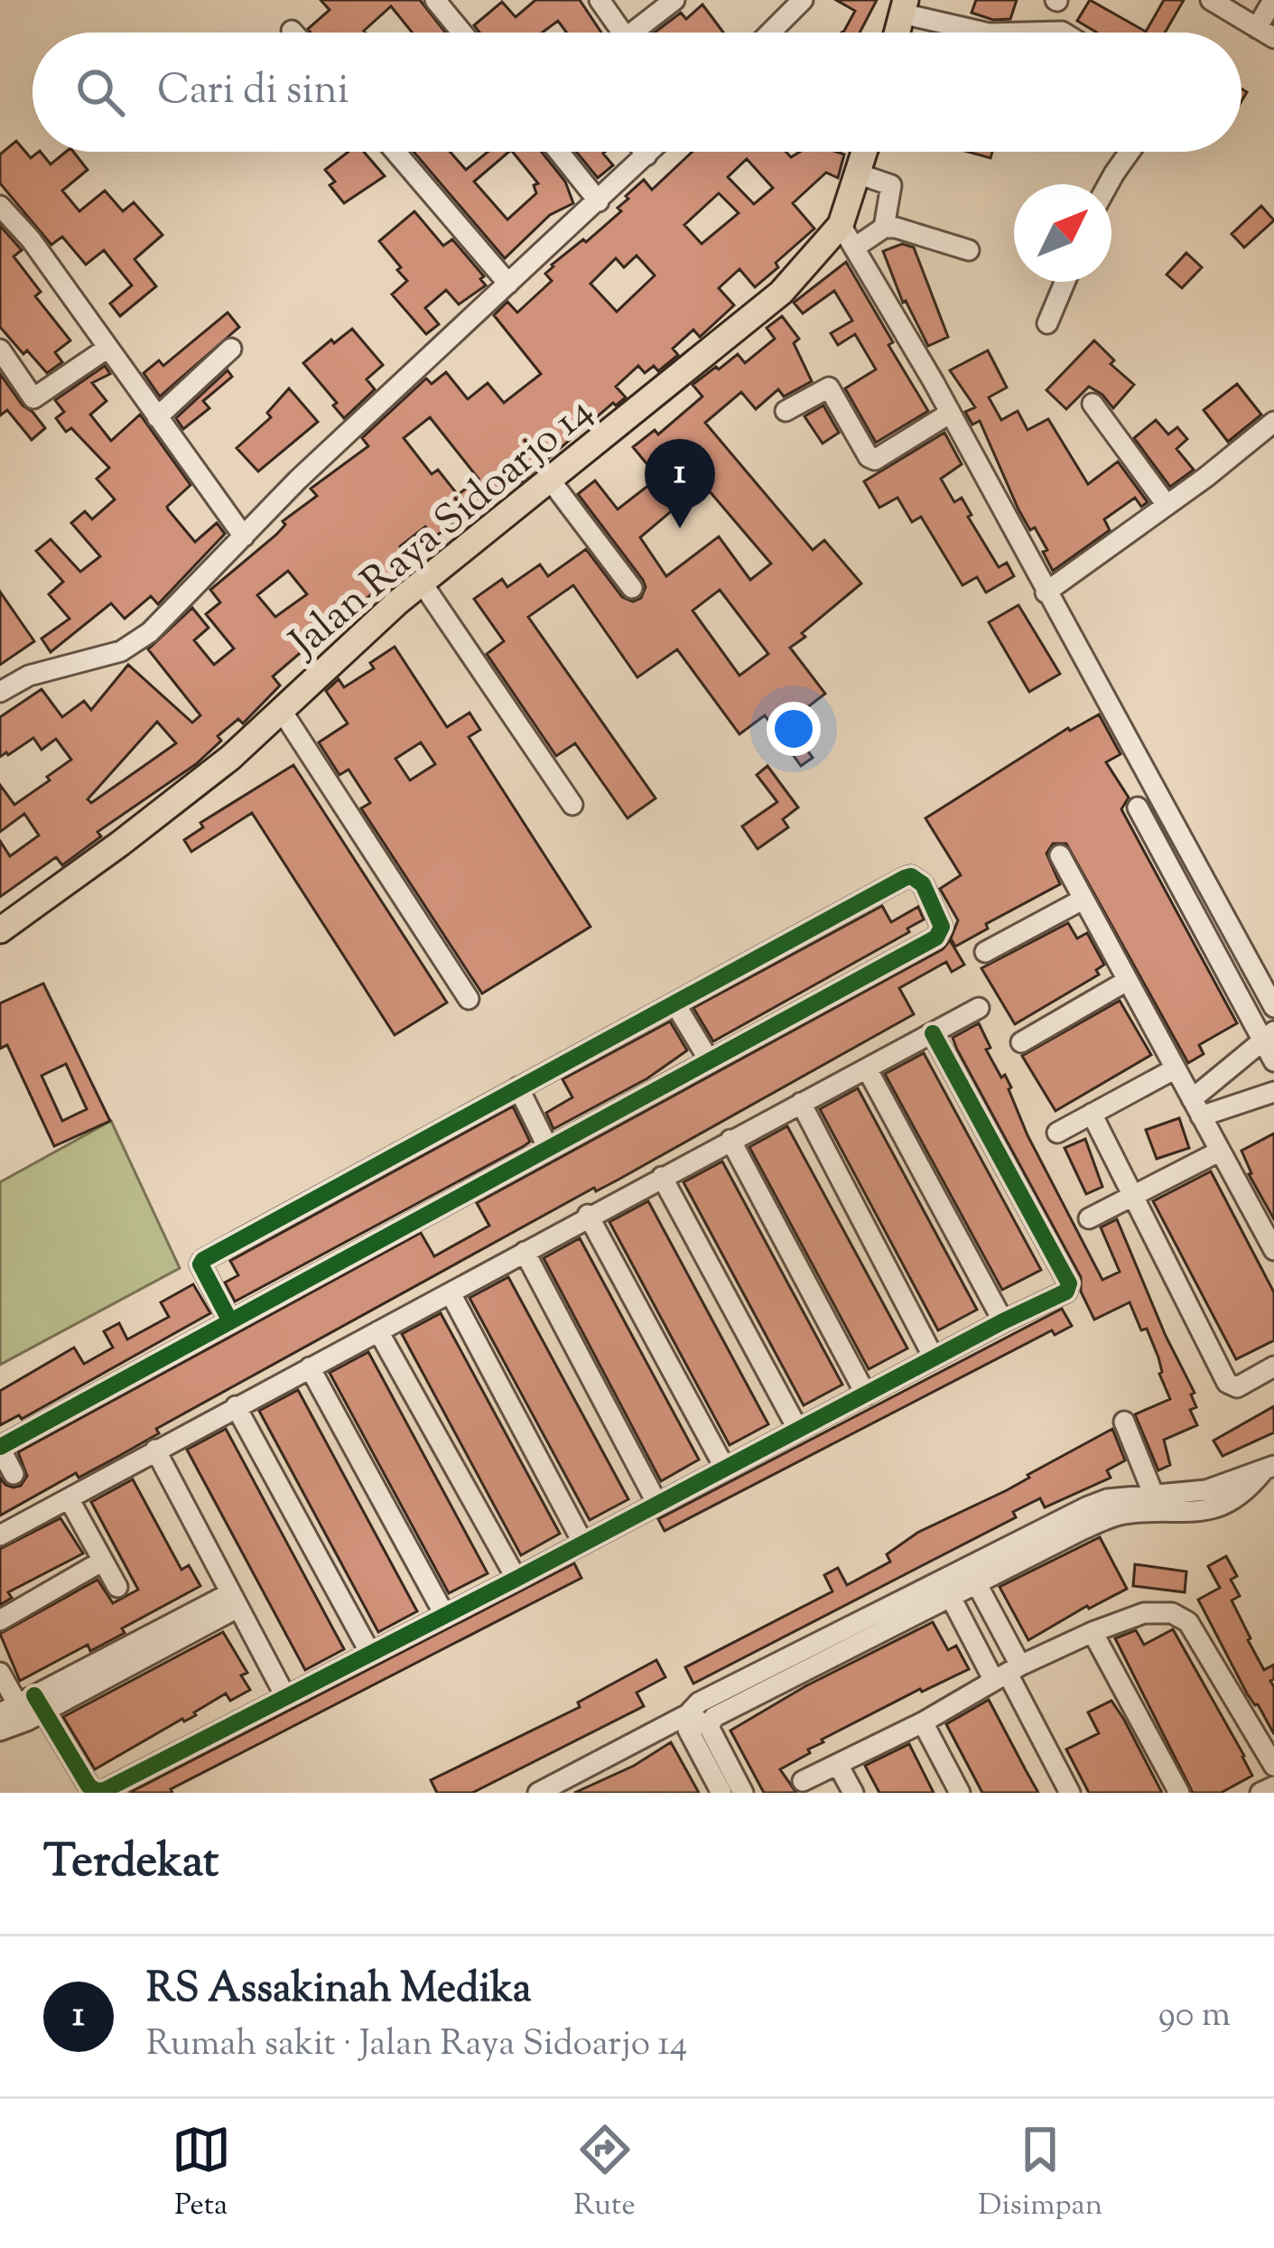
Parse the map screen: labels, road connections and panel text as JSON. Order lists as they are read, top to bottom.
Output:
{
  "streets": {
    "main road": ["Jalan Raya Sidoarjo 14"]
  },
  "north": "top right",
  "page": {
    "search": "Cari di sini",
    "pins": "1",
    "heading": "Terdekat",
    "list": [
      {
        "mark": "1",
        "name": "RS Assakinah Medika",
        "note": "Rumah sakit · Jalan Raya Sidoarjo 14",
        "value": "90 m"
      }
    ],
    "nav": ["Peta", "Rute", "Disimpan"]
  }
}
